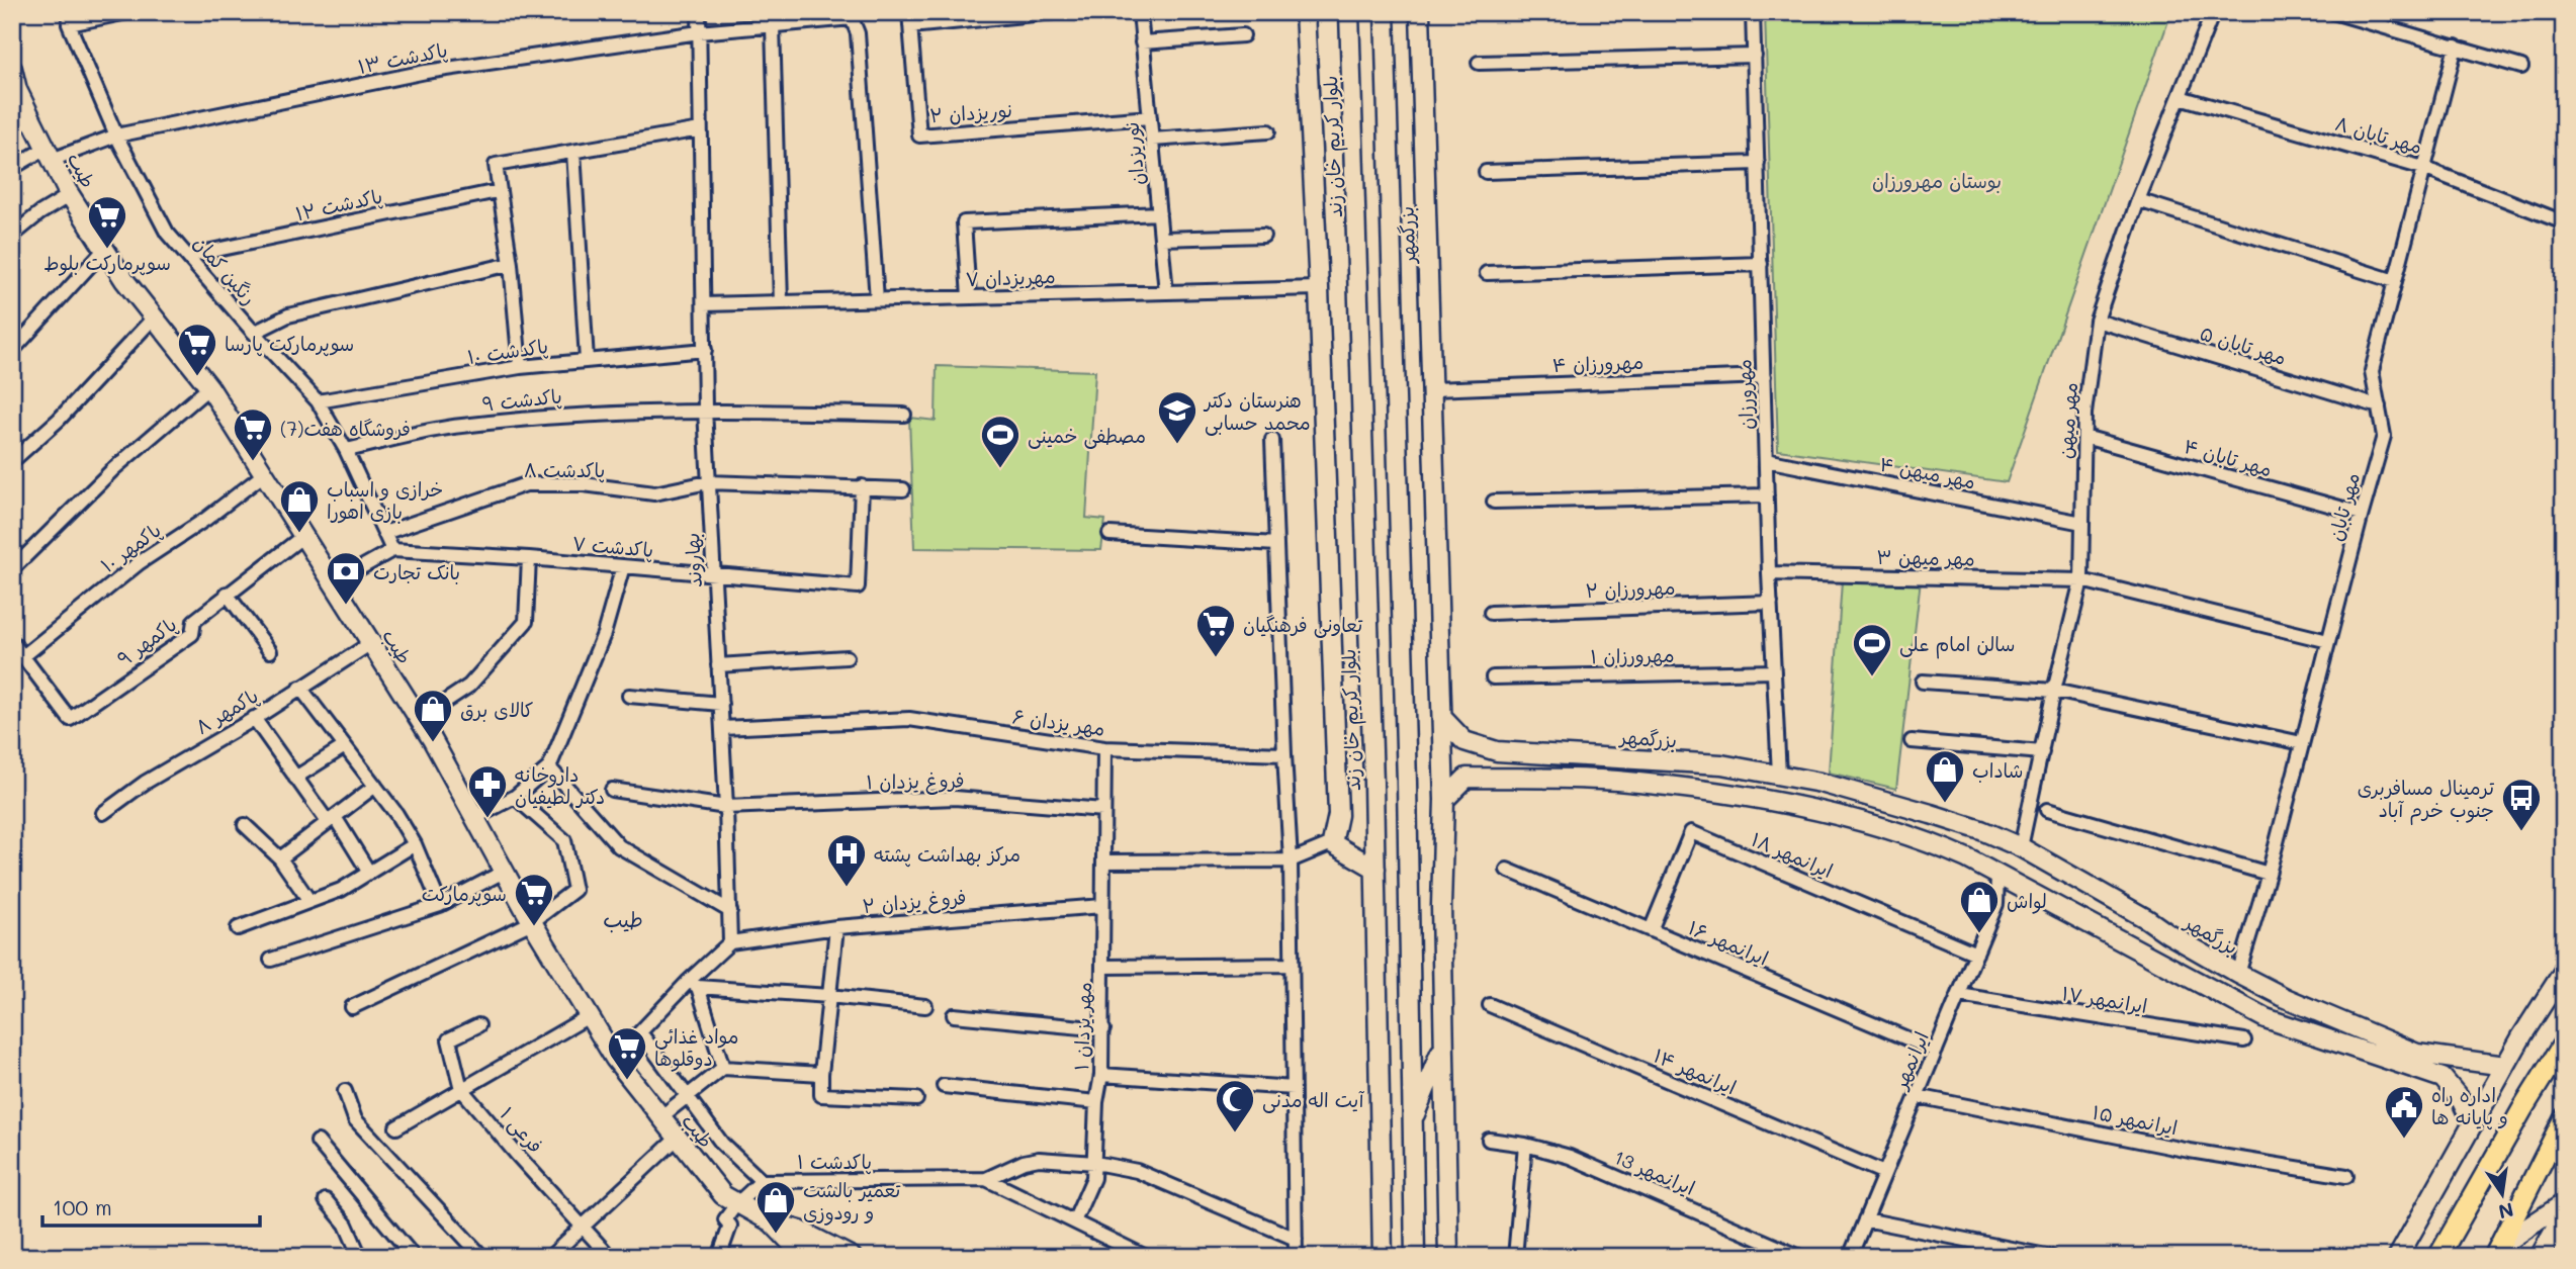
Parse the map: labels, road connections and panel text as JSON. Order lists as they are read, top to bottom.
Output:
{
  "streets": {
    "main road": ["بلوار کریم خان زند", "طیب", "بزرگمهر"],
    "street": [
      "پاکدشت ۱۳",
      "نوریزدان ۲",
      "مهر تابان ۸",
      "نوریزدان",
      "پاکدشت ۱۲",
      "رنگین کمان",
      "مهریزدان ۷",
      "مهر تابان ۵",
      "پاکدشت ۱۰",
      "مهرورزان ۴",
      "مهرورزان",
      "پاکدشت ۹",
      "مهر میهن",
      "مهر تابان ۴",
      "پاکدشت ۸",
      "مهر میهن ۴",
      "مهر تابان",
      "پاکدشت ۷",
      "پاکمهر ۱۰",
      "مهر میهن ۳",
      "بهاروند",
      "مهرورزان ۲",
      "پاکمهر ۹",
      "مهرورزان ۱",
      "پاکمهر ۸",
      "مهر یزدان ۶",
      "فروغ یزدان ۱",
      "ایرانمهر ۱۸",
      "فروغ یزدان ۲",
      "ایرانمهر ۱۶",
      "ایرانمهر ۱۷",
      "مهر یزدان ۱",
      "ایرانمهر",
      "ایرانمهر ۱۴",
      "ایرانمهر ۱۵",
      "فرعی ۱",
      "پاکدشت ۱",
      "ایرانمهر 13"
    ]
  },
  "crossings": [
    ["پاکدشت ۱۳", "طیب"],
    ["پاکدشت ۱۳", "رنگین کمان"],
    ["پاکدشت ۱۳", "بهاروند"],
    ["نوریزدان ۲", "نوریزدان"],
    ["مهر تابان ۸", "مهر میهن"],
    ["مهر تابان ۸", "مهر تابان"],
    ["نوریزدان", "مهریزدان ۷"],
    ["طیب", "پاکمهر ۱۰"],
    ["طیب", "پاکمهر ۹"],
    ["طیب", "پاکمهر ۸"],
    ["پاکدشت ۱۲", "رنگین کمان"],
    ["بزرگمهر", "مهرورزان ۴"],
    ["بزرگمهر", "مهرورزان"],
    ["بزرگمهر", "مهر میهن"],
    ["بزرگمهر", "مهر تابان"],
    ["رنگین کمان", "پاکدشت ۱۰"],
    ["رنگین کمان", "پاکدشت ۹"],
    ["رنگین کمان", "پاکدشت ۸"],
    ["رنگین کمان", "پاکدشت ۷"],
    ["مهریزدان ۷", "بهاروند"],
    ["مهر تابان ۵", "مهر میهن"],
    ["مهر تابان ۵", "مهر تابان"],
    ["پاکدشت ۱۰", "بهاروند"],
    ["مهرورزان ۴", "مهرورزان"],
    ["مهرورزان", "مهر میهن ۴"],
    ["مهرورزان", "مهر میهن ۳"],
    ["مهرورزان", "مهرورزان ۲"],
    ["مهرورزان", "مهرورزان ۱"],
    ["پاکدشت ۹", "بهاروند"],
    ["مهر میهن", "مهر تابان ۴"],
    ["مهر میهن", "مهر میهن ۴"],
    ["مهر میهن", "مهر میهن ۳"],
    ["مهر تابان ۴", "مهر تابان"],
    ["پاکدشت ۸", "پاکدشت ۷"],
    ["پاکدشت ۸", "بهاروند"],
    ["مهر تابان", "مهر میهن ۳"],
    ["پاکدشت ۷", "بهاروند"],
    ["پاکمهر ۱۰", "پاکمهر ۹"],
    ["بهاروند", "مهر یزدان ۶"],
    ["بهاروند", "فروغ یزدان ۱"],
    ["بهاروند", "فروغ یزدان ۲"],
    ["مهر یزدان ۶", "مهر یزدان ۱"],
    ["فروغ یزدان ۱", "مهر یزدان ۱"],
    ["ایرانمهر ۱۸", "ایرانمهر ۱۶"],
    ["ایرانمهر ۱۸", "ایرانمهر"],
    ["فروغ یزدان ۲", "مهر یزدان ۱"],
    ["ایرانمهر ۱۶", "ایرانمهر"],
    ["ایرانمهر ۱۷", "ایرانمهر"],
    ["مهر یزدان ۱", "پاکدشت ۱"],
    ["ایرانمهر", "ایرانمهر ۱۴"],
    ["ایرانمهر", "ایرانمهر ۱۵"]
  ],
  "districts": ["طیب"],
  "parks": ["بوستان مهرورزان"],
  "places": {
    "supermarket": [
      "سوپرمارکت بلوط",
      "سوپرمارکت پارسا",
      "فروشگاه هفت(7)",
      "تعاونی فرهنگیان",
      "سوپرمارکت",
      "مواد غذائی دوقلوها"
    ],
    "school or university": ["هنرستان دکتر محمد حسابی"],
    "sports": ["مصطفی خمینی", "سالن امام علی"],
    "shop": [
      "خرازی و اسباب بازی اهورا",
      "کالای برق",
      "شاداب",
      "لواش",
      "تعمیر بالشت و رودوزی"
    ],
    "bank": ["بانک تجارت"],
    "pharmacy": ["داروخانه دکتر لطیفیان"],
    "bus stop": ["ترمینال مسافربری جنوب خرم آباد"],
    "hospital": ["مرکز بهداشت پشته"],
    "mosque": ["آیت اله مدنی"],
    "public building": ["اداره راه و پایانه ها"]
  },
  "scale_bar": "100 m",
  "north": "bottom"
}
